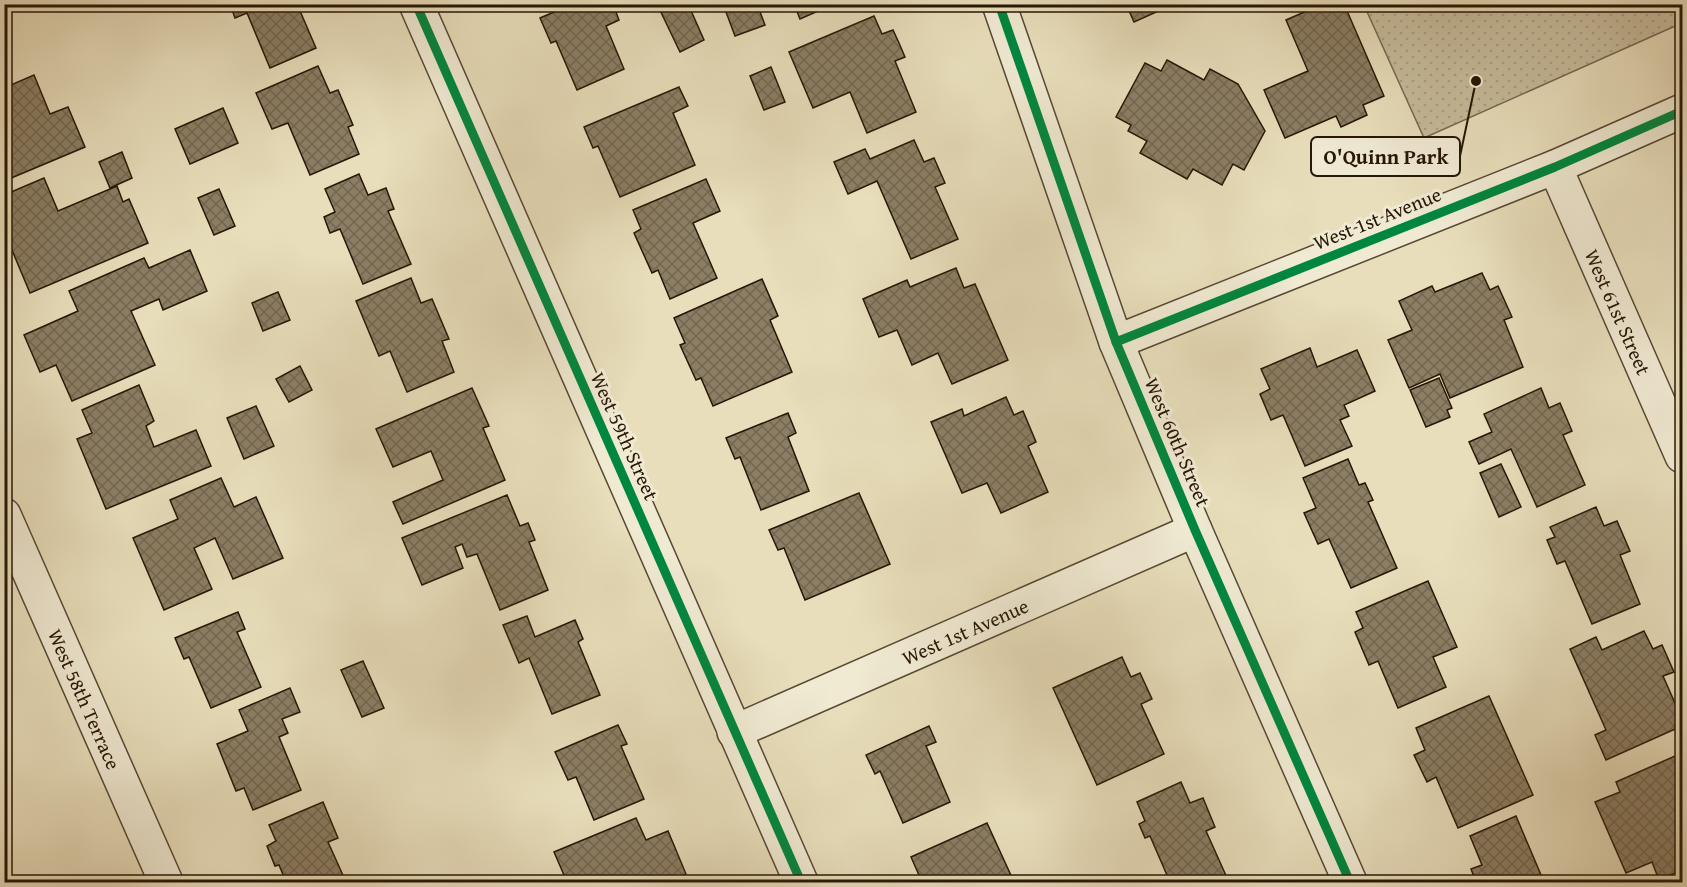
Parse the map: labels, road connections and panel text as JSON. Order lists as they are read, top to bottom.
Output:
{
  "streets": {
    "street": [
      "West 1st Avenue",
      "West 61st Street",
      "West 59th Street",
      "West 60th Street",
      "West 58th Terrace"
    ]
  },
  "crossings": [
    ["West 1st Avenue", "West 61st Street"],
    ["West 1st Avenue", "West 59th Street"],
    ["West 1st Avenue", "West 60th Street"]
  ],
  "places": ["O'Quinn Park"]
}
